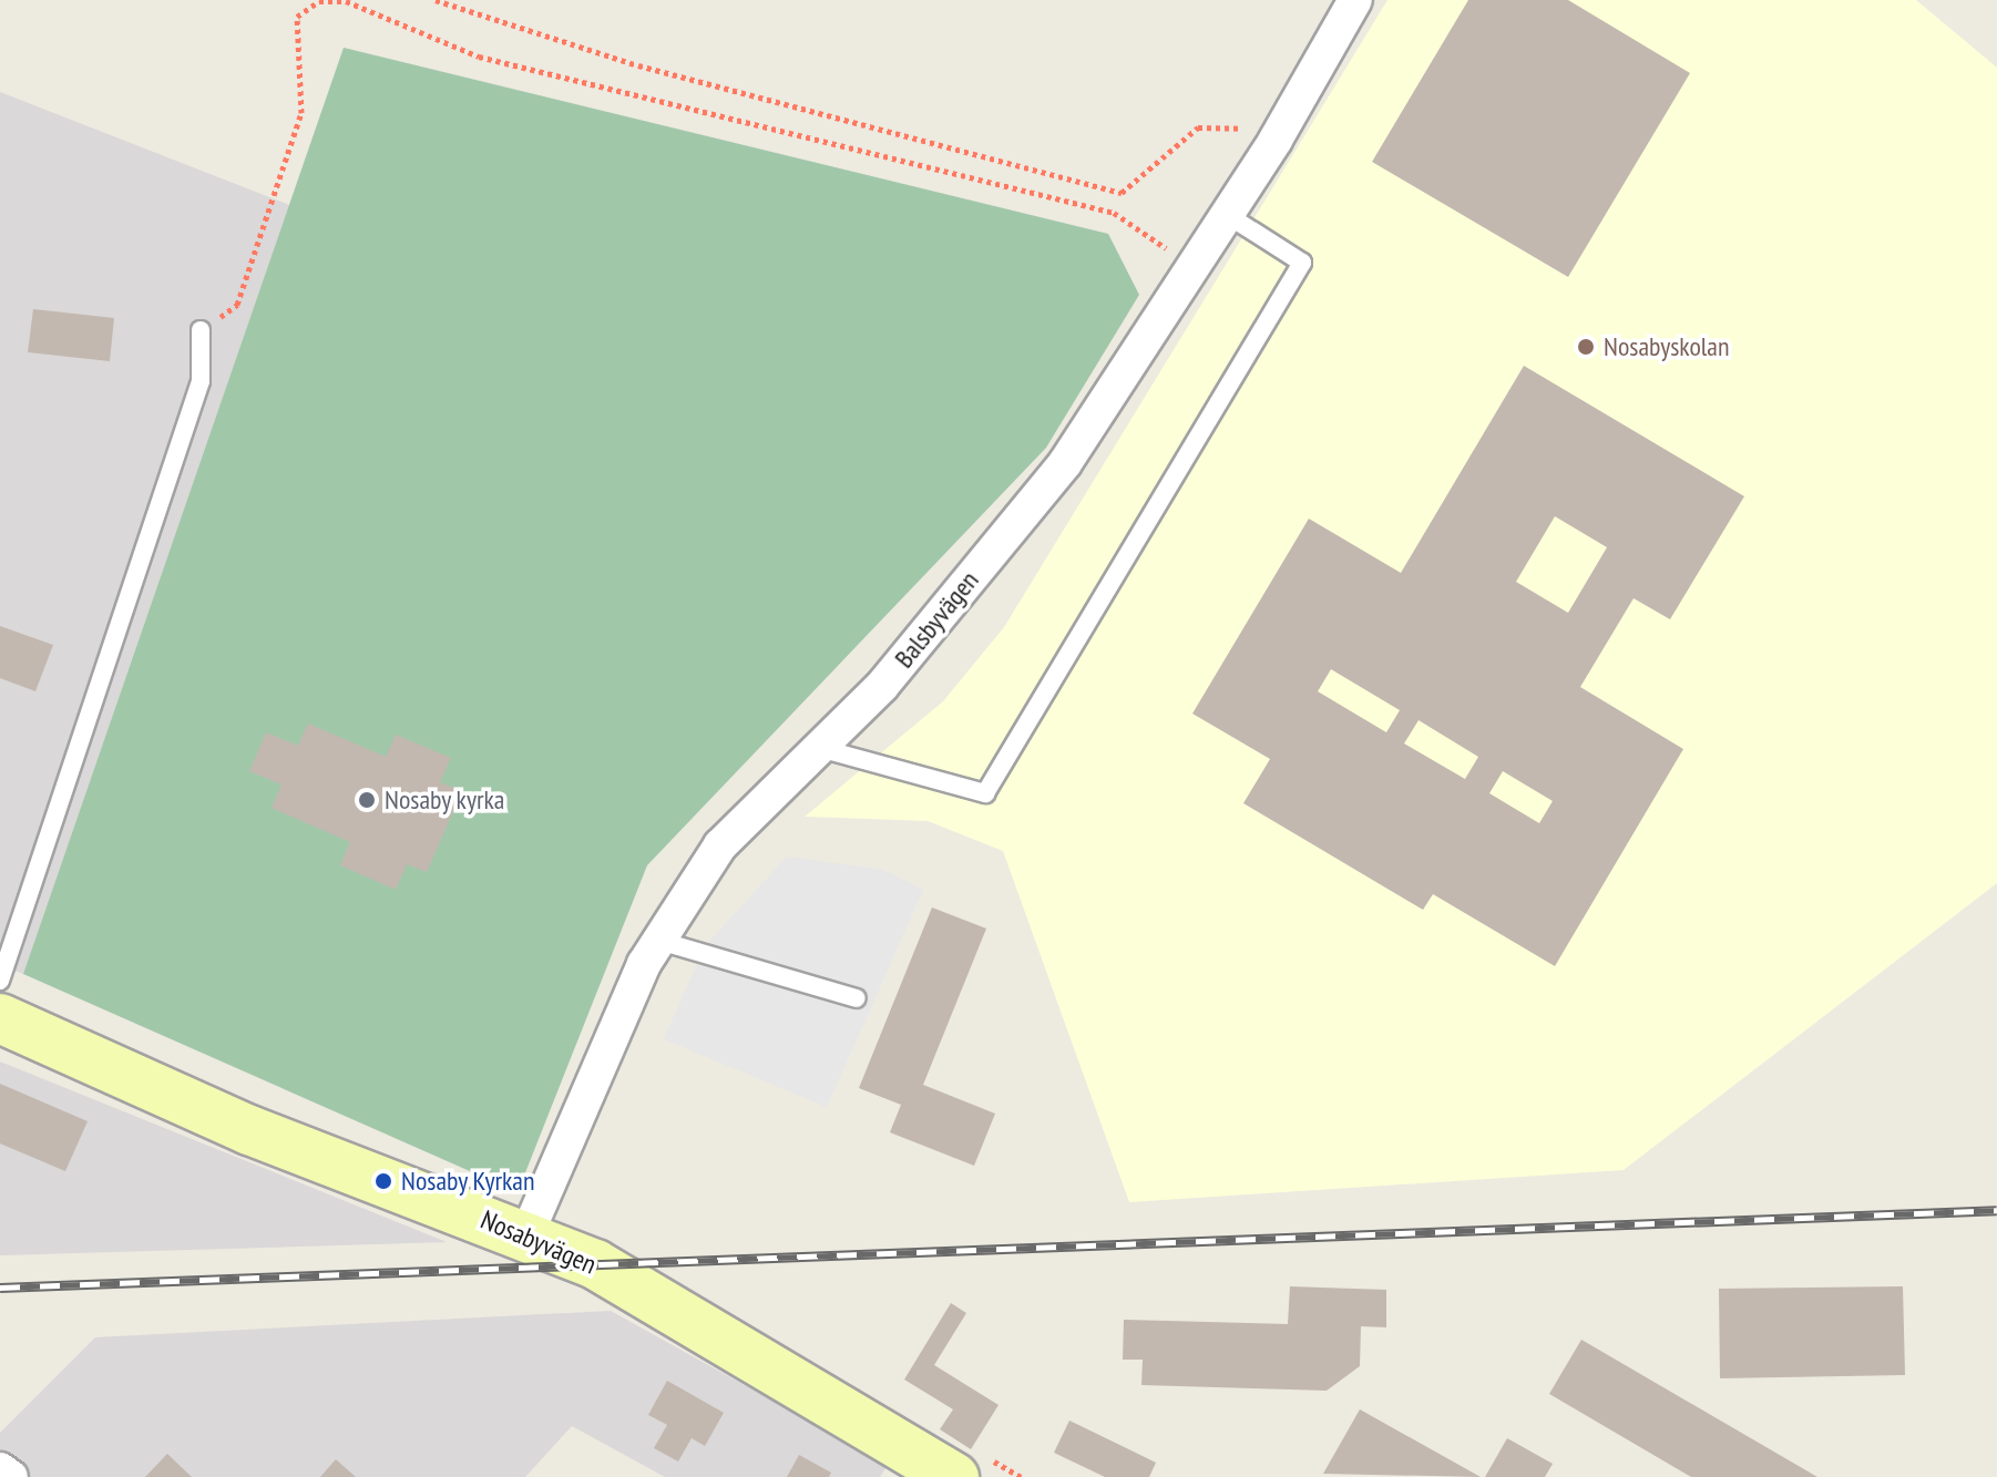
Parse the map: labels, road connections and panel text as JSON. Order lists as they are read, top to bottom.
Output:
{
  "streets": {
    "main road": ["Nosabyvägen"],
    "street": ["Balsbyvägen"]
  },
  "crossings": [
    ["Balsbyvägen", "Nosabyvägen"]
  ],
  "places": ["Nosabyskolan", "Nosaby kyrka", "Nosaby Kyrkan"]
}
